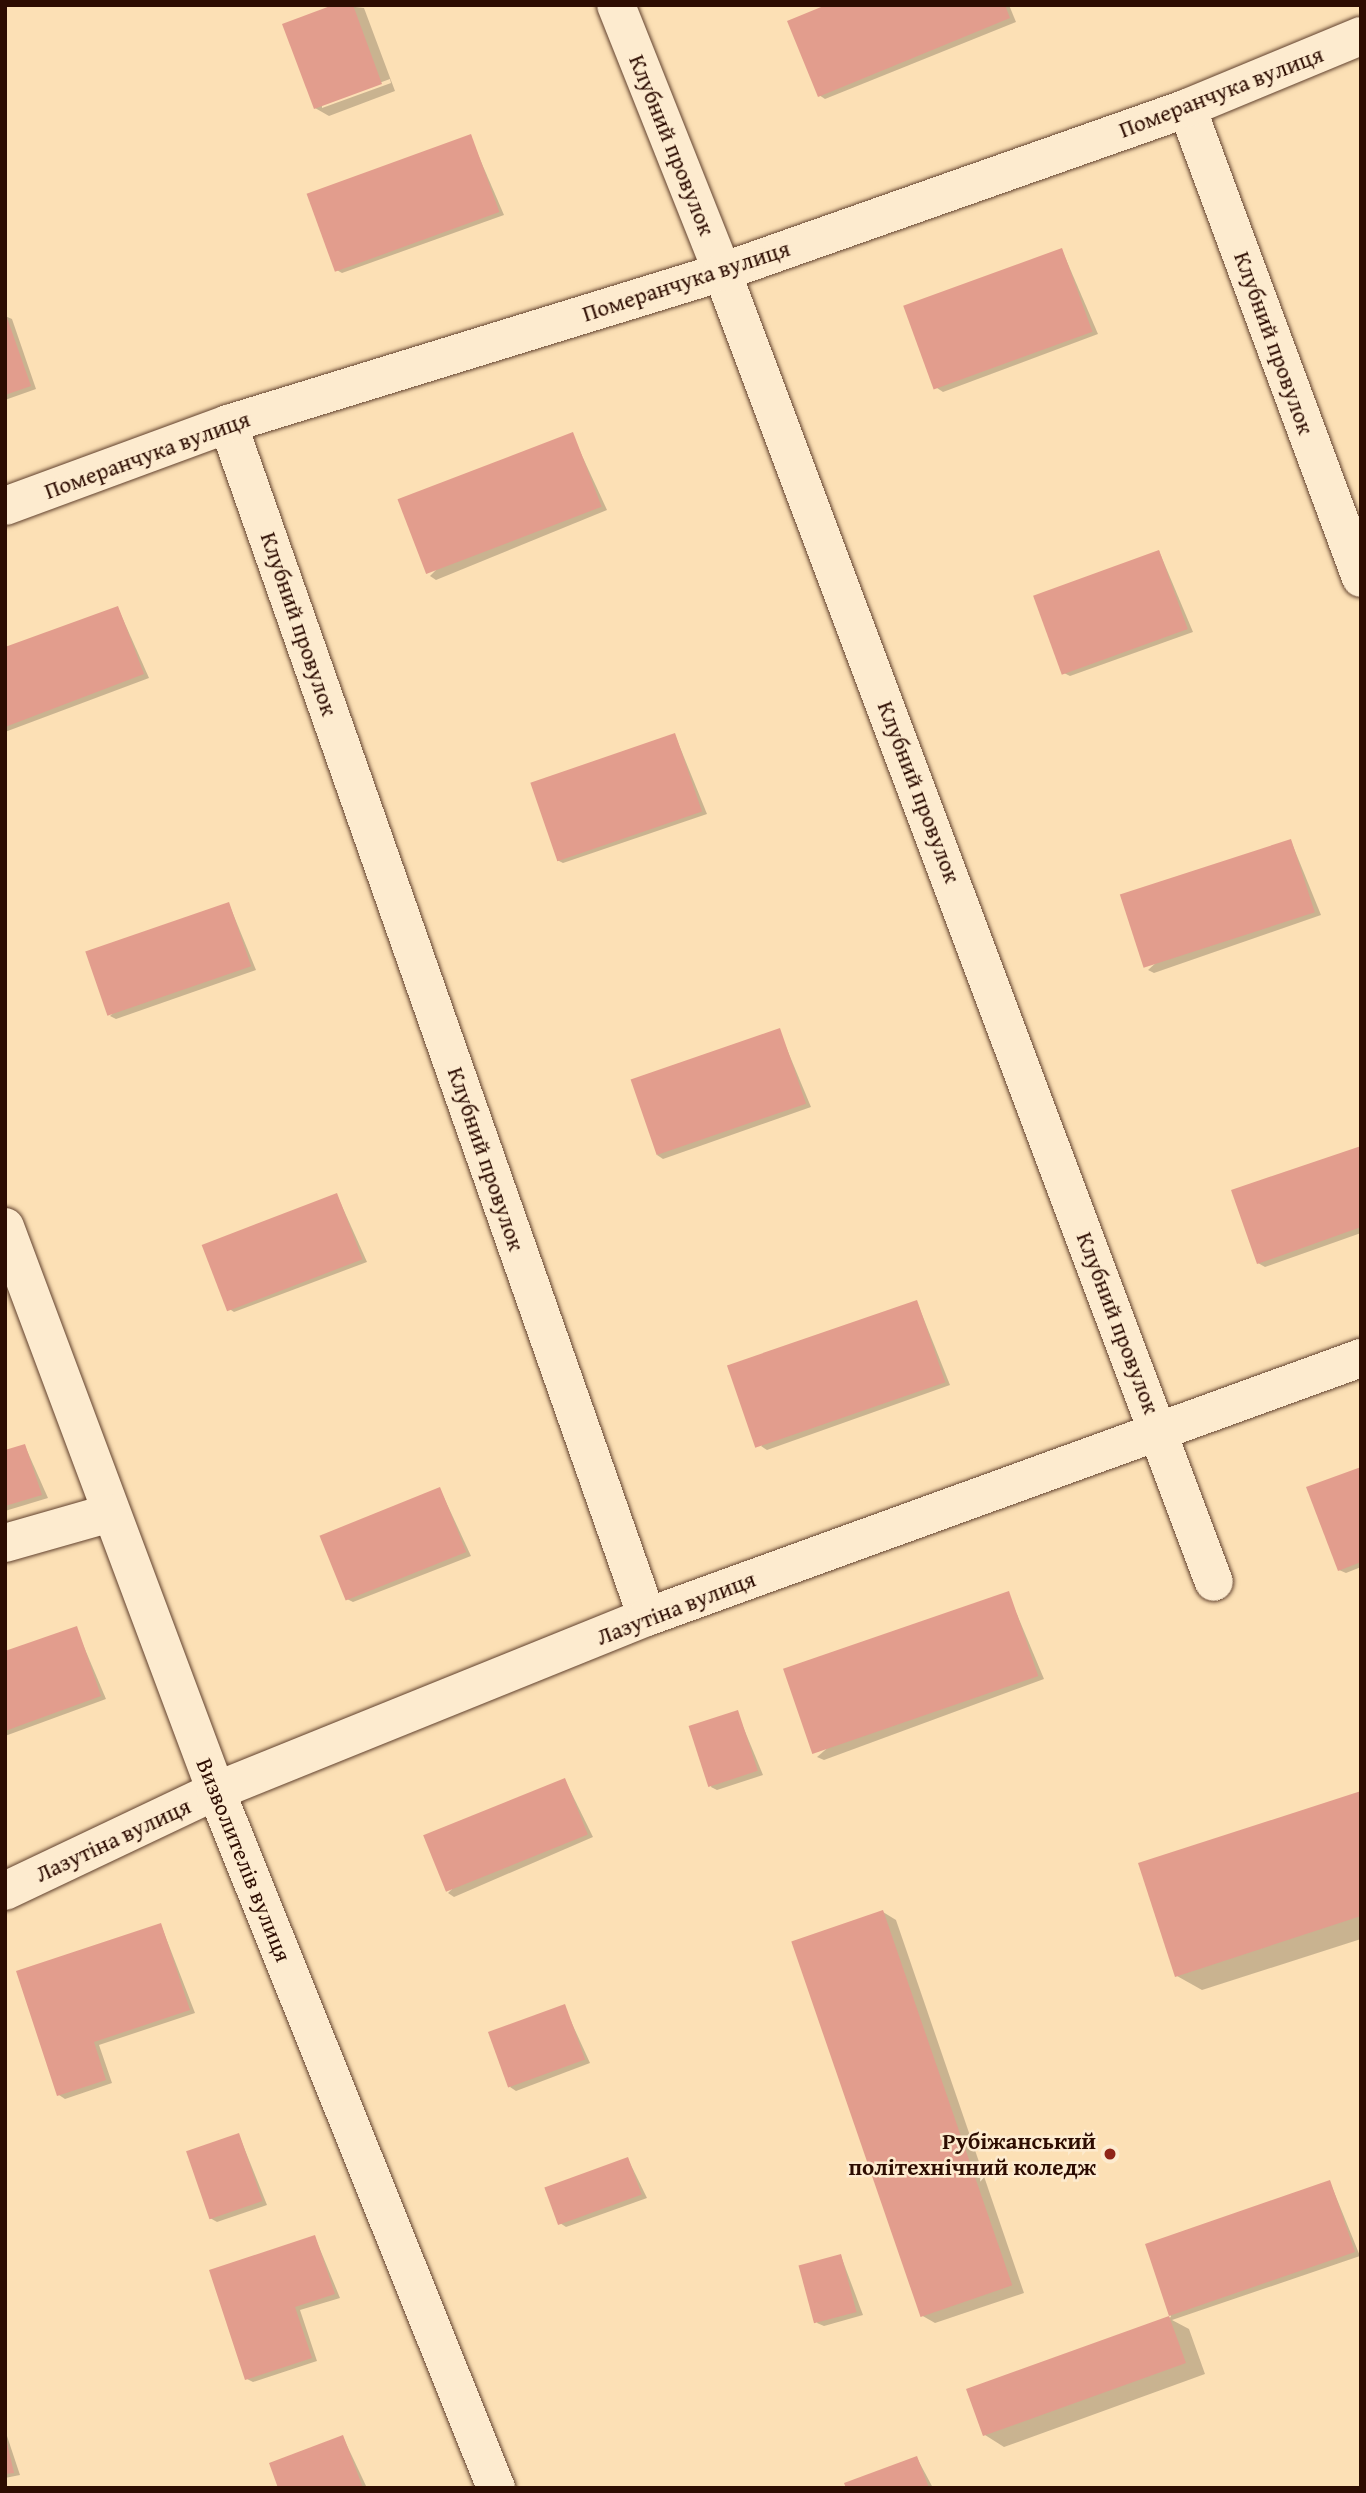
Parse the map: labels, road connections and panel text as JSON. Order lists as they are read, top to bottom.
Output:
{
  "streets": {
    "street": [
      "Померанчука вулиця",
      "Клубний провулок",
      "Лазутіна вулиця",
      "Визволителів вулиця"
    ]
  },
  "crossings": [
    ["Померанчука вулиця", "Клубний провулок"],
    ["Клубний провулок", "Лазутіна вулиця"],
    ["Лазутіна вулиця", "Визволителів вулиця"]
  ],
  "places": ["Рубіжанський політехнічний коледж"]
}
